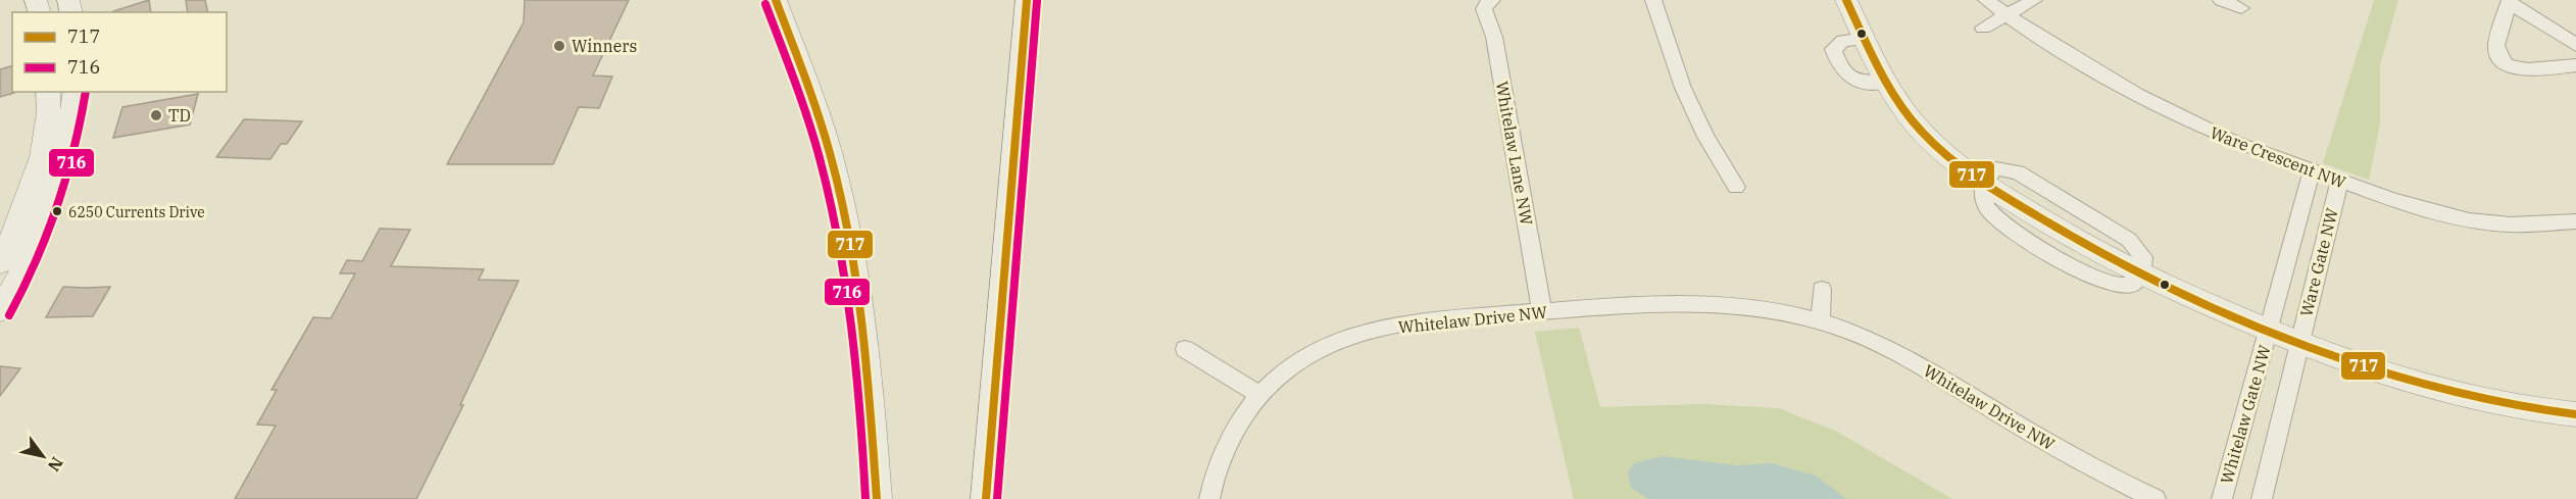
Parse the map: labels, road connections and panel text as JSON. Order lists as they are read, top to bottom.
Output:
{
  "streets": {
    "street": [
      "Whitelaw Lane NW",
      "Ware Crescent NW",
      "Ware Gate NW",
      "Whitelaw Drive NW",
      "Whitelaw Gate NW"
    ]
  },
  "crossings": [
    ["Whitelaw Lane NW", "Whitelaw Drive NW"],
    ["Ware Crescent NW", "Ware Gate NW"],
    ["Ware Gate NW", "Whitelaw Gate NW"]
  ],
  "places": ["Winners", "TD", "6250 Currents Drive"],
  "lines": ["transit line 717", "transit line 716"],
  "legend": ["717", "716"],
  "north": "bottom right"
}
